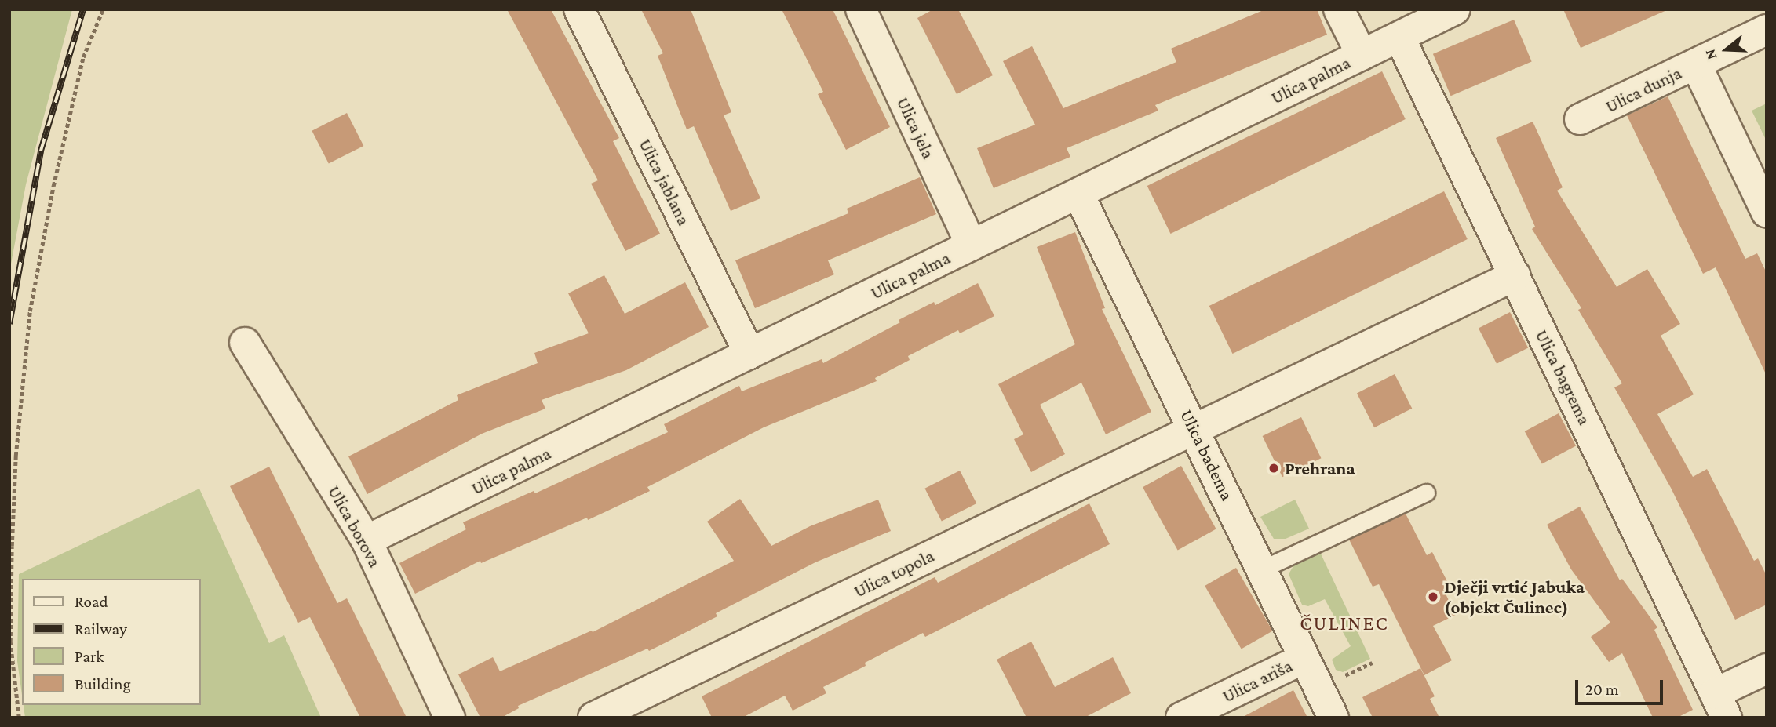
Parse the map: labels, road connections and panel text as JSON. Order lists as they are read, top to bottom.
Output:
{
  "streets": {
    "street": [
      "Ulica palma",
      "Ulica dunja",
      "Ulica jela",
      "Ulica jablana",
      "Ulica bagrema",
      "Ulica badema",
      "Ulica borova",
      "Ulica topola",
      "Ulica ariša"
    ]
  },
  "crossings": [
    ["Ulica palma", "Ulica jela"],
    ["Ulica palma", "Ulica jablana"],
    ["Ulica palma", "Ulica bagrema"],
    ["Ulica palma", "Ulica badema"],
    ["Ulica palma", "Ulica borova"],
    ["Ulica bagrema", "Ulica topola"],
    ["Ulica badema", "Ulica topola"],
    ["Ulica badema", "Ulica ariša"]
  ],
  "districts": ["ČULINEC"],
  "places": ["Prehrana", "Dječji vrtić Jabuka (objekt Čulinec)"],
  "legend": [
    "Road",
    "Railway",
    "Park",
    "Building"
  ],
  "scale_bar": "20 m",
  "north": "left"
}
